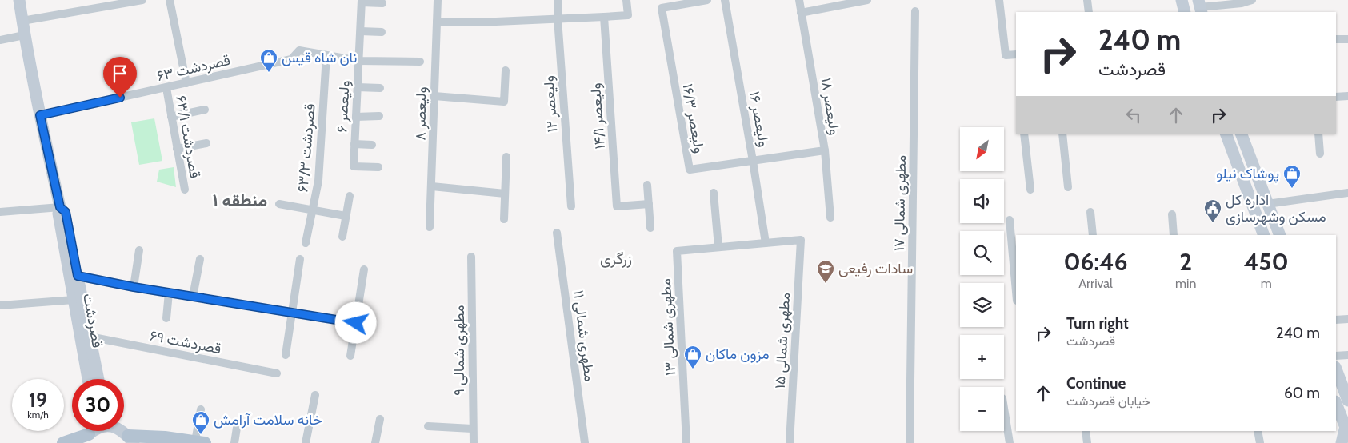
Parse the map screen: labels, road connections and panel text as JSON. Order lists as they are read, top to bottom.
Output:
{
  "streets": {
    "main road": ["قصردشت"],
    "street": [
      "۶۳ قصردشت",
      "۱۲ ولیعصر",
      "۶ ولیعصر",
      "۱۸ ولیعصر",
      "۸ ولیعصر",
      "۱۴/۱ ولیعصر",
      "۱۶/۳ ولیعصر",
      "۱۶ ولیعصر",
      "۶۳/۱ قصردشت",
      "۶۳/۳ قصردشت",
      "۱۷ مطهری شمالی",
      "۱۳ مطهری شمالی",
      "۱۱ مطهری شمالی",
      "۱۵ مطهری شمالی",
      "۶۹ قصردشت",
      "۹ مطهری شمالی"
    ]
  },
  "crossings": [
    ["۶۳ قصردشت", "۶۳/۱ قصردشت"],
    ["۶۳ قصردشت", "۶۳/۳ قصردشت"],
    ["۱۶/۳ ولیعصر", "۱۶ ولیعصر"],
    ["۱۶ ولیعصر", "۱۵ مطهری شمالی"],
    ["قصردشت", "۶۹ قصردشت"]
  ],
  "districts": ["منطقه ۱", "زرگری"],
  "places": {
    "shop": [
      "نان شاه قیس",
      "پوشاک نیلو",
      "مزون ماکان",
      "خانه سلامت آرامش"
    ],
    "public building": ["اداره کل مسکن وشهرسازی"],
    "school or university": ["سادات رفیعی"]
  },
  "north": "bottom left",
  "page": {
    "turn": ["240 m", "قصردشت"],
    "map_buttons": ["+", "−"],
    "eta": [
      "06:46",
      "Arrival",
      "2",
      "min",
      "450",
      "m"
    ],
    "list": [
      {
        "name": "Turn right",
        "note": "قصردشت",
        "value": "240 m"
      },
      {
        "name": "Continue",
        "note": "خیابان قصردشت",
        "value": "60 m"
      }
    ],
    "speed": "19 km/h",
    "limit": "30"
  }
}
